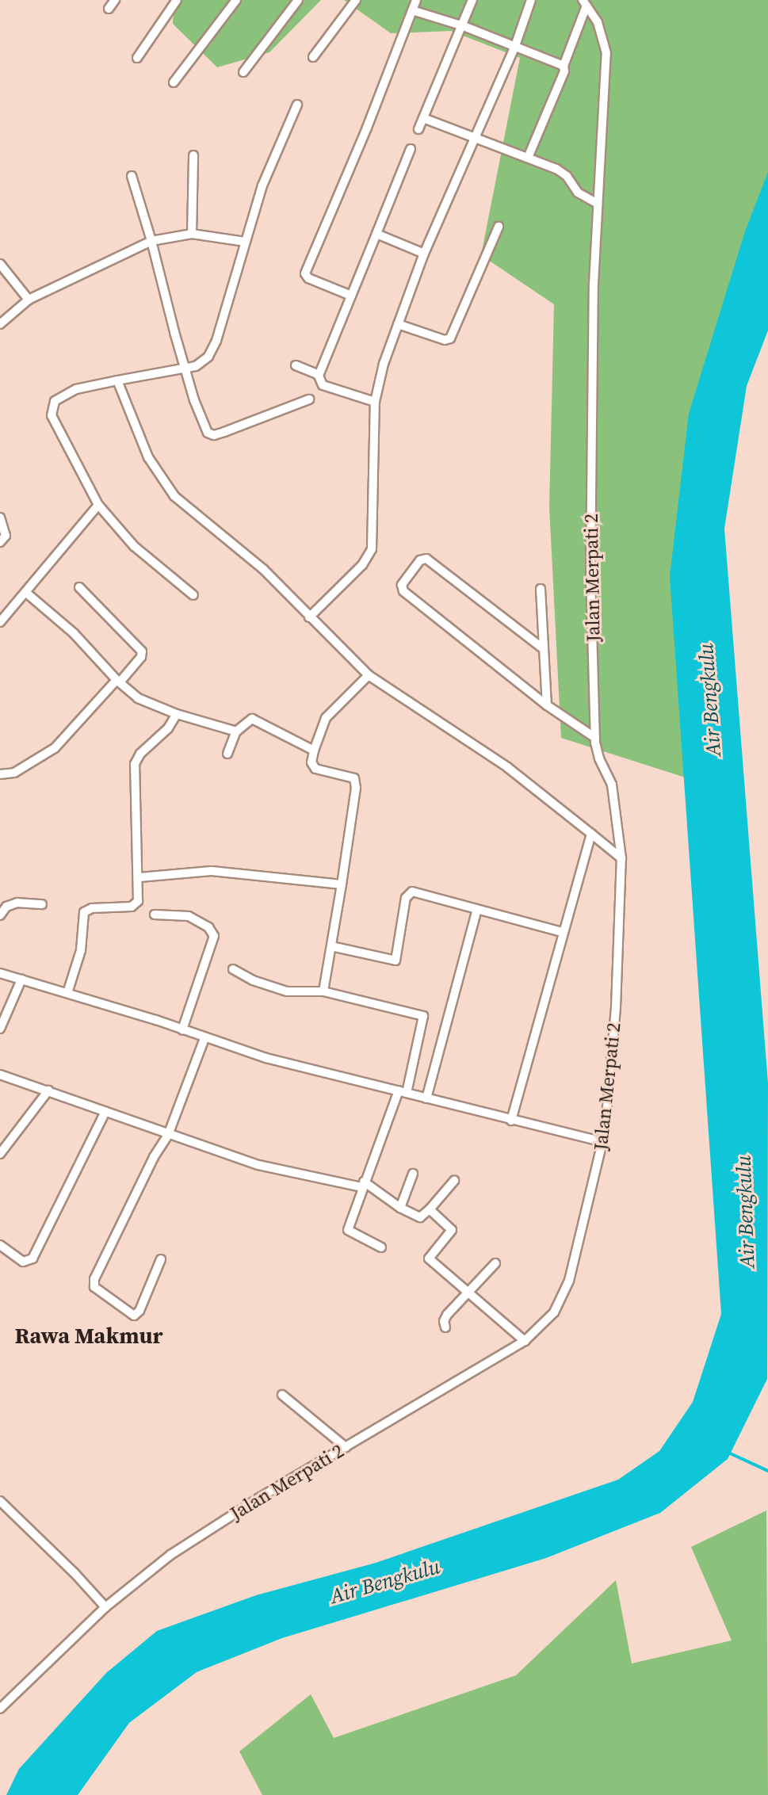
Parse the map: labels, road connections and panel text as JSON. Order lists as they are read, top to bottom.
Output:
{
  "streets": {
    "street": ["Jalan Merpati 2"]
  },
  "districts": ["Rawa Makmur"],
  "water": ["Air Bengkulu"]
}
